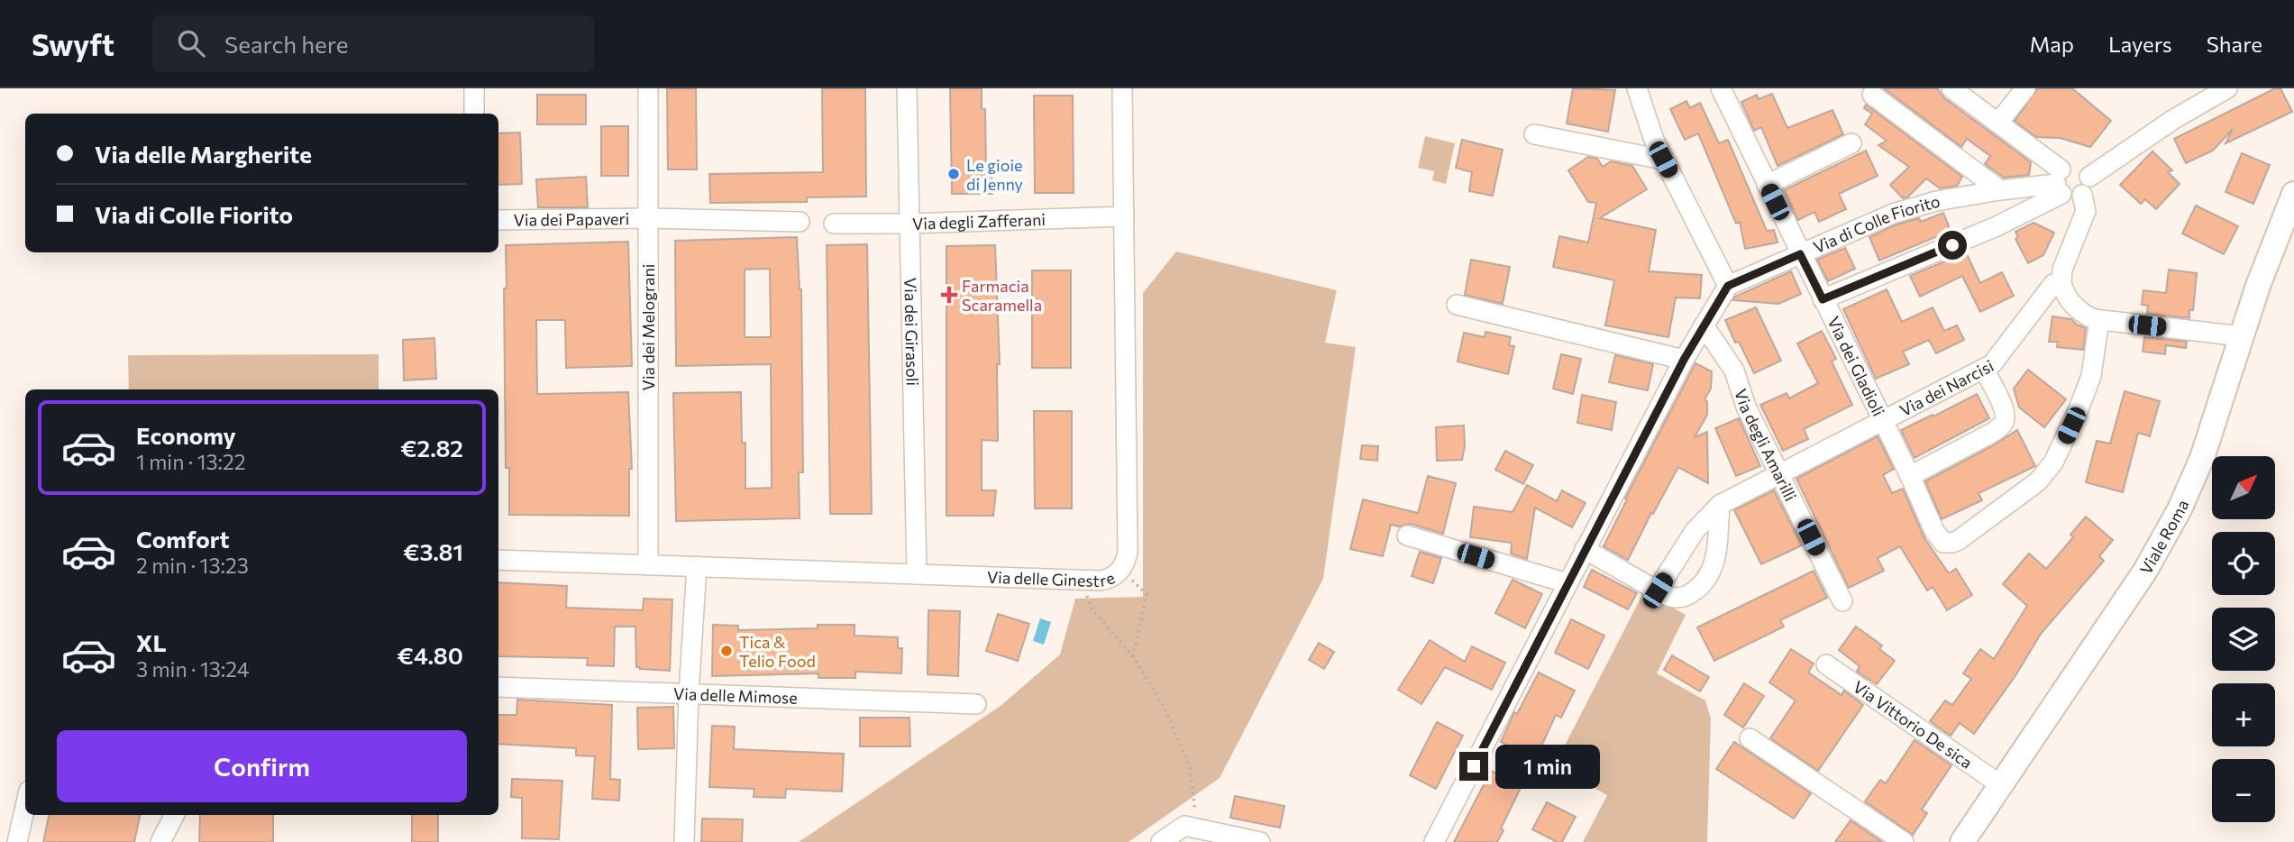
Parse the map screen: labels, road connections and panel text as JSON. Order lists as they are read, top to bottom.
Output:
{
  "streets": {
    "street": [
      "Via dei Papaveri",
      "Via degli Zafferani",
      "Via di Colle Fiorito",
      "Via dei Melograni",
      "Via dei Girasoli",
      "Via dei Gladioli",
      "Via dei Narcisi",
      "Via degli Amarilli",
      "Viale Roma",
      "Via delle Ginestre",
      "Via delle Mimose",
      "Via Vittorio De sica"
    ]
  },
  "crossings": [
    ["Via dei Papaveri", "Via dei Melograni"],
    ["Via degli Zafferani", "Via dei Girasoli"],
    ["Via degli Zafferani", "Via delle Ginestre"],
    ["Via di Colle Fiorito", "Via dei Gladioli"],
    ["Via dei Melograni", "Via delle Ginestre"],
    ["Via dei Girasoli", "Via delle Ginestre"],
    ["Via dei Gladioli", "Via dei Narcisi"],
    ["Via dei Narcisi", "Via degli Amarilli"],
    ["Viale Roma", "Via Vittorio De sica"]
  ],
  "places": {
    "other": ["Le gioie di Jenny", "Tica & Telio Food"],
    "health": ["Farmacia Scaramella"]
  },
  "north": "top right",
  "page": {
    "header": "Swyft",
    "search": "Search here",
    "nav": ["Map", "Layers", "Share"],
    "banner": ["Via delle Margherite", "Via di Colle Fiorito"],
    "list": [
      {
        "name": "Economy",
        "note": "1 min · 13:22",
        "value": "€2.82"
      },
      {
        "name": "Comfort",
        "note": "2 min · 13:23",
        "value": "€3.81"
      },
      {
        "name": "XL",
        "note": "3 min · 13:24",
        "value": "€4.80"
      }
    ],
    "map_buttons": ["+", "−"],
    "buttons": "Confirm",
    "bubble": "1 min"
  }
}
